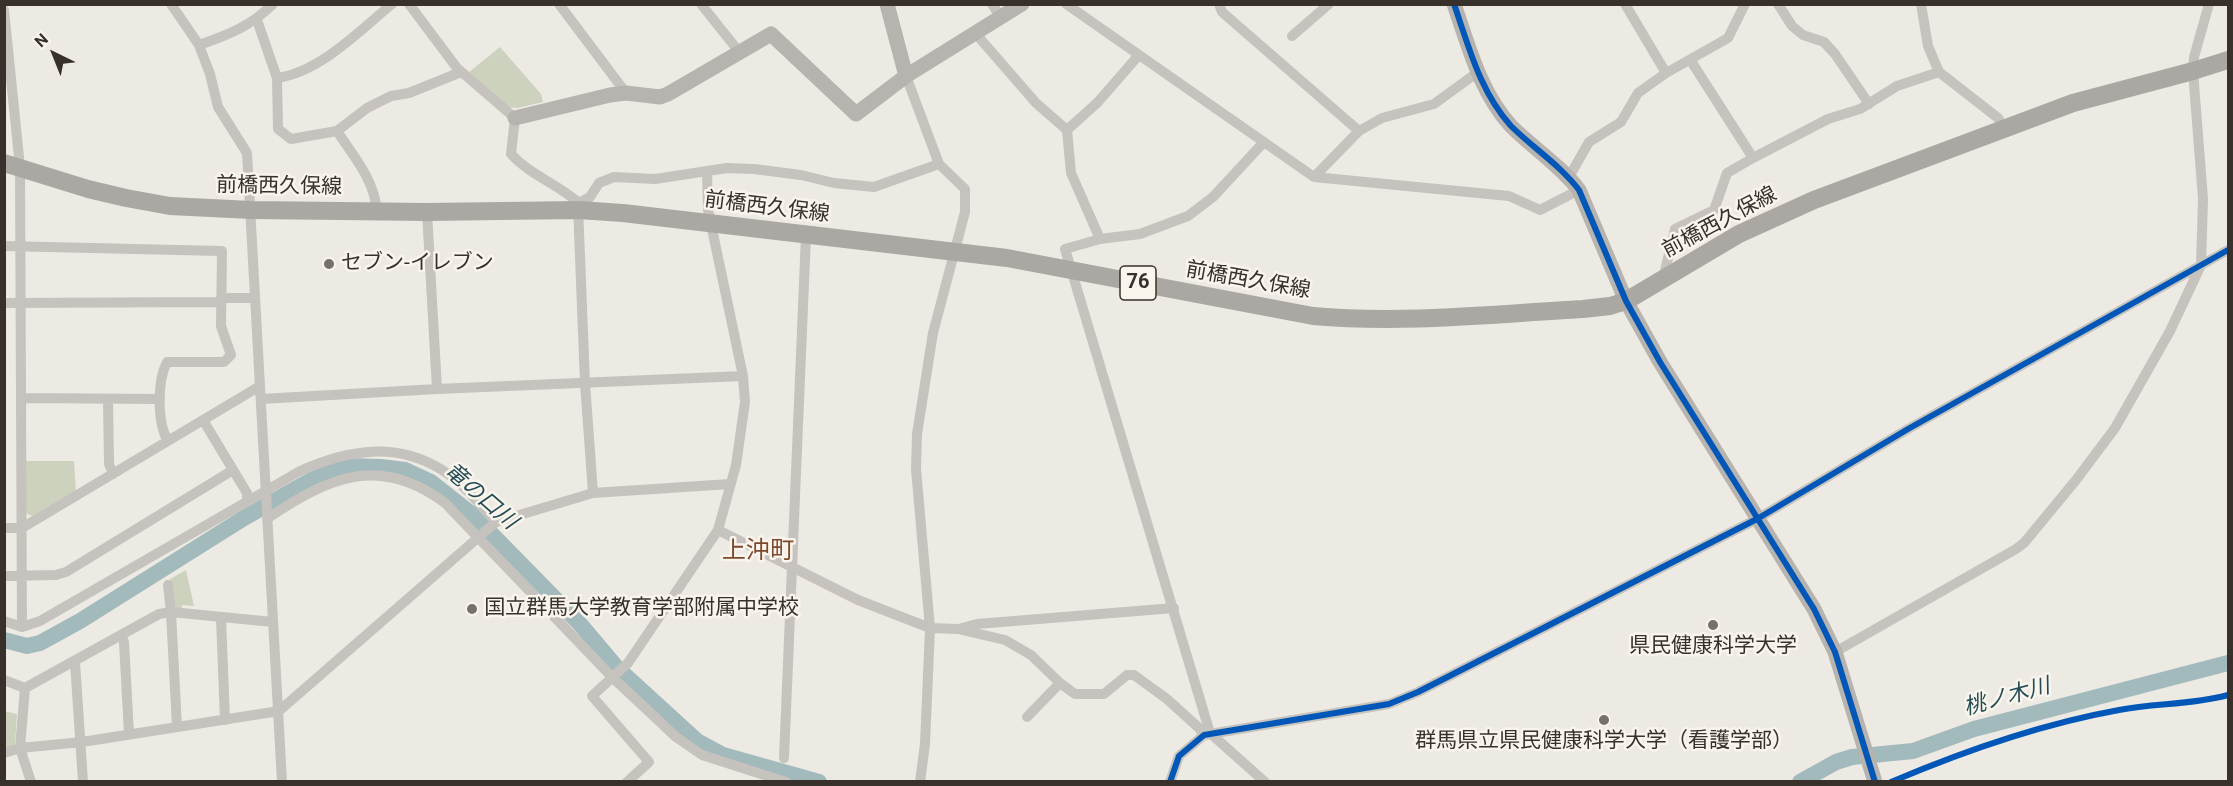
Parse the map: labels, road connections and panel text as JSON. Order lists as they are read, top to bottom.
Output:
{
  "streets": {
    "main road": ["前橋西久保線", "76"]
  },
  "districts": ["上沖町"],
  "water": ["竜の口川", "桃ノ木川"],
  "places": [
    "セブン-イレブン",
    "国立群馬大学教育学部附属中学校",
    "県民健康科学大学",
    "群馬県立県民健康科学大学（看護学部）"
  ],
  "north": "top left"
}
